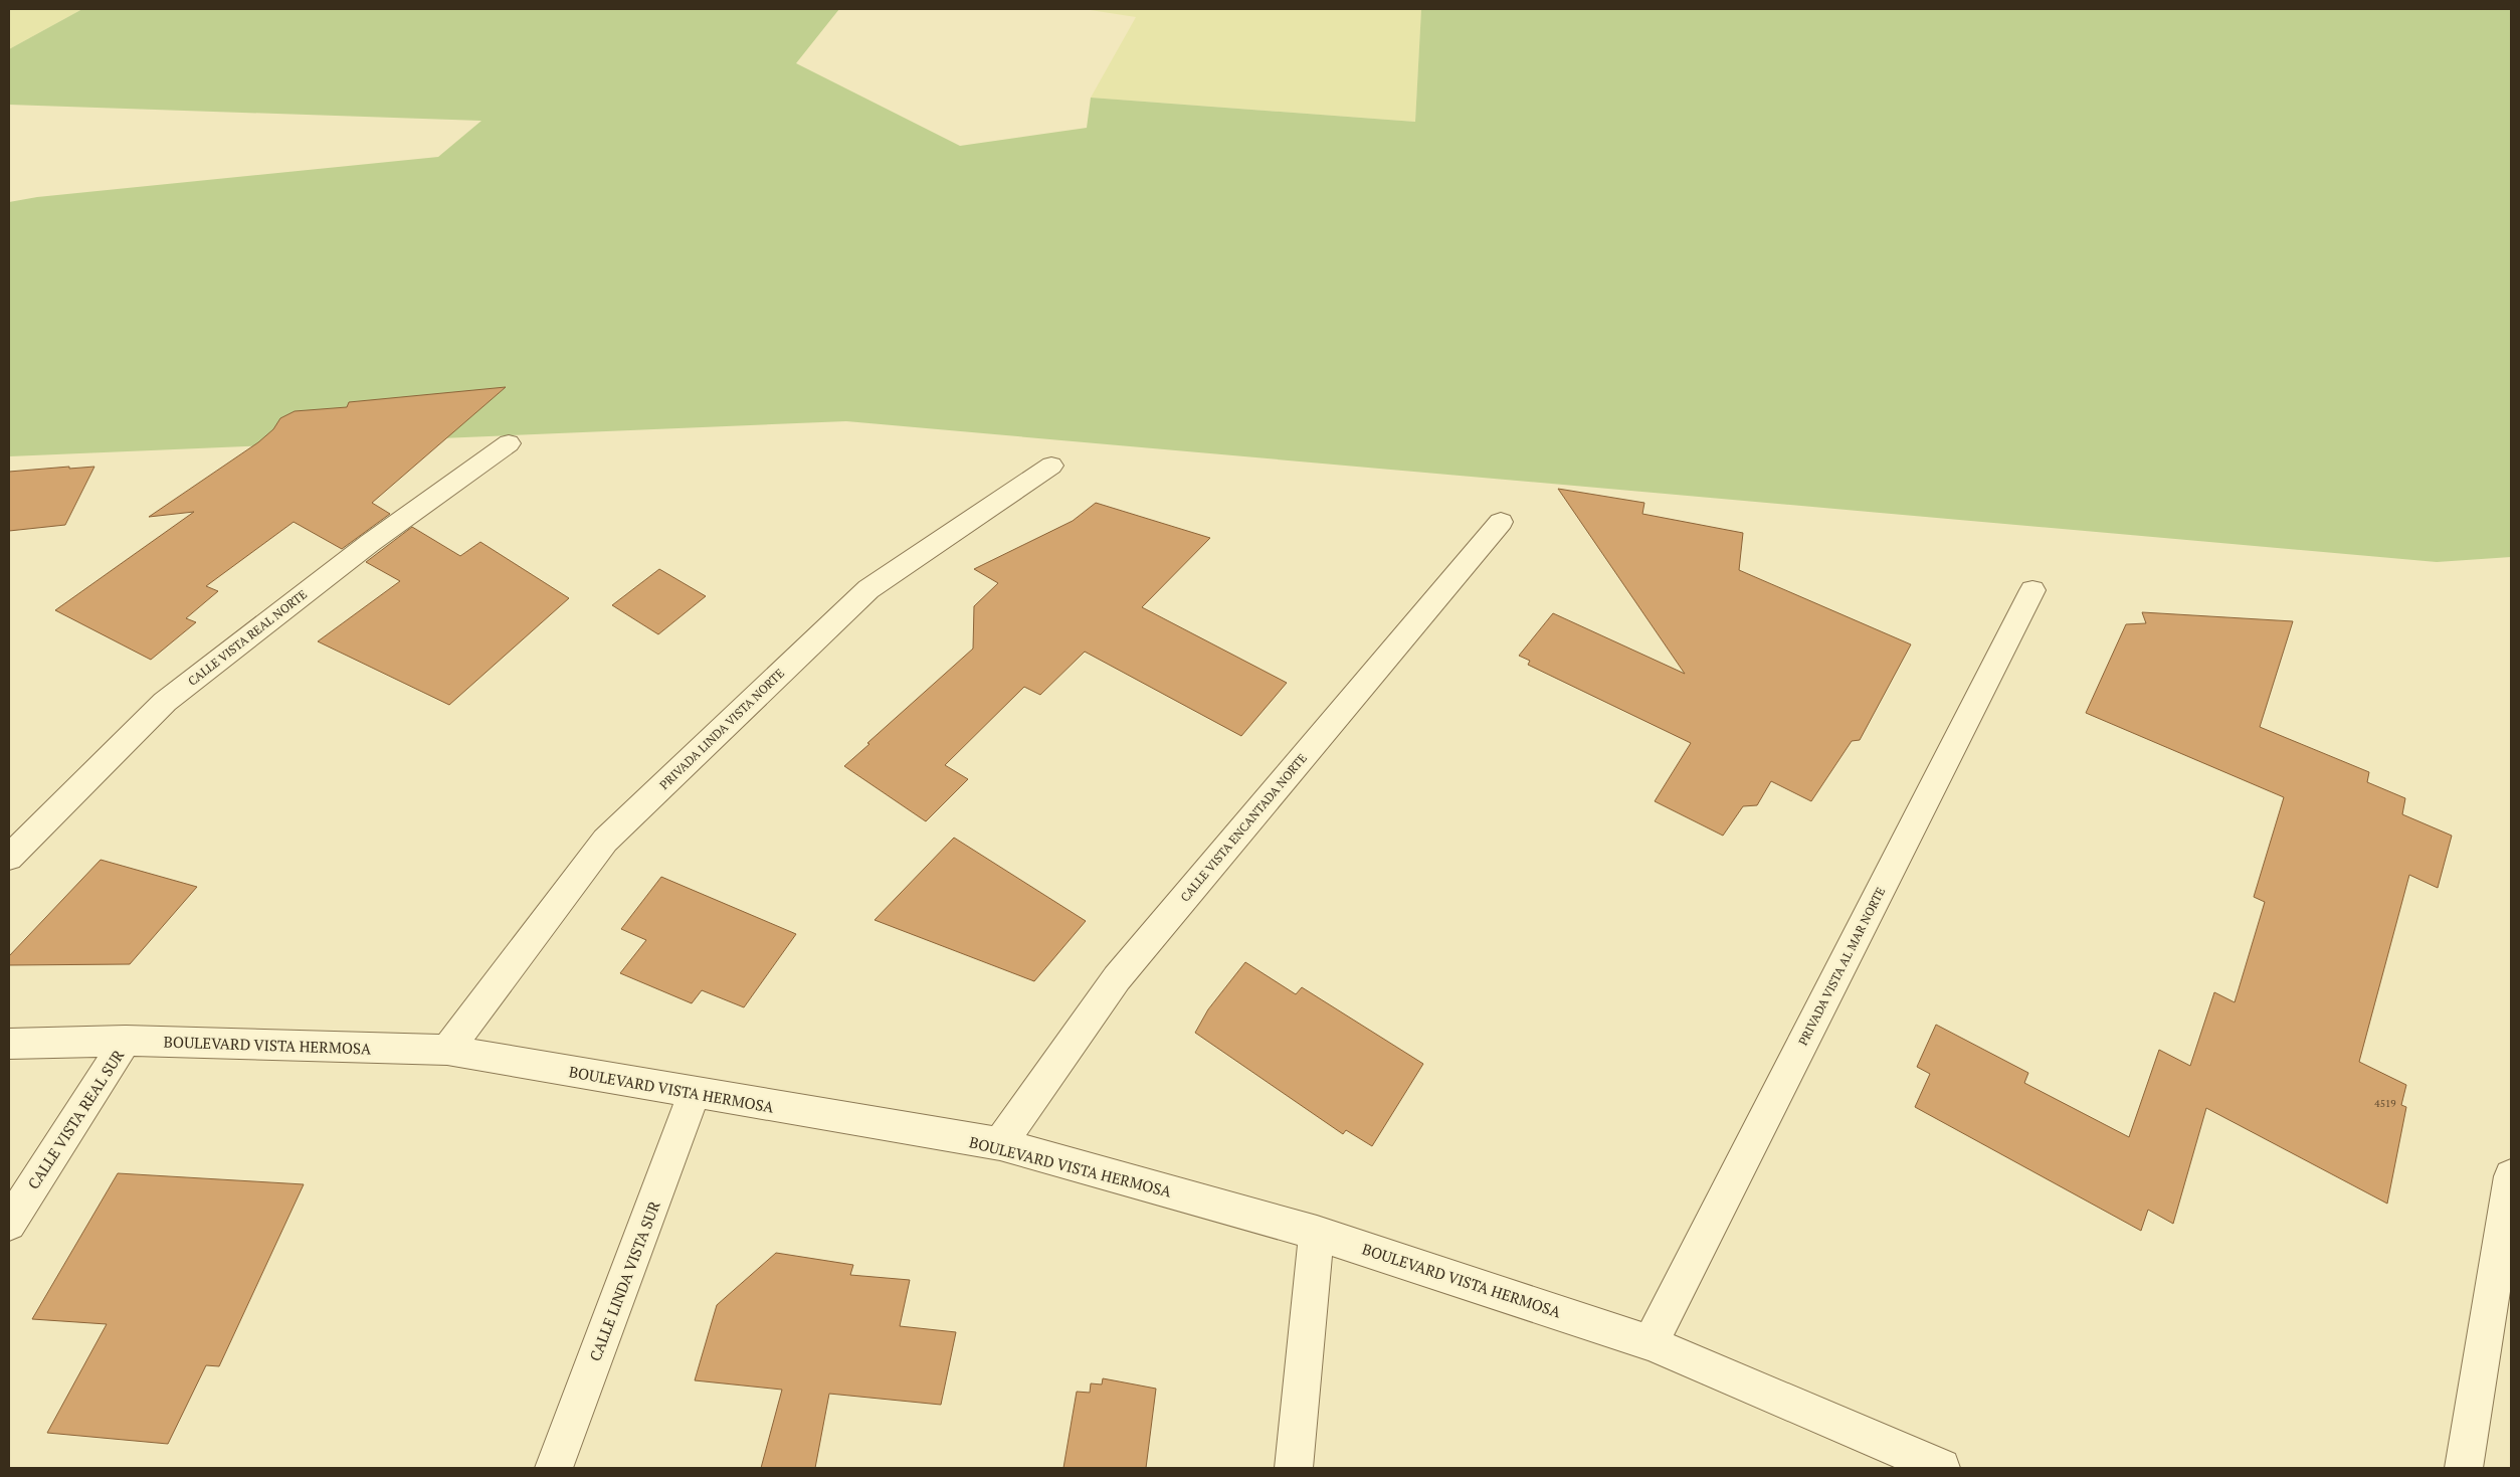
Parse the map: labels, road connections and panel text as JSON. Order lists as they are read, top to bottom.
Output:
{
  "streets": {
    "street": [
      "CALLE VISTA REAL NORTE",
      "PRIVADA LINDA VISTA NORTE",
      "CALLE VISTA ENCANTADA NORTE",
      "PRIVADA VISTA AL MAR NORTE",
      "BOULEVARD VISTA HERMOSA",
      "CALLE VISTA REAL SUR",
      "CALLE LINDA VISTA SUR"
    ]
  },
  "crossings": [
    ["PRIVADA LINDA VISTA NORTE", "BOULEVARD VISTA HERMOSA"],
    ["CALLE VISTA ENCANTADA NORTE", "BOULEVARD VISTA HERMOSA"],
    ["PRIVADA VISTA AL MAR NORTE", "BOULEVARD VISTA HERMOSA"],
    ["BOULEVARD VISTA HERMOSA", "CALLE VISTA REAL SUR"],
    ["BOULEVARD VISTA HERMOSA", "CALLE LINDA VISTA SUR"]
  ],
  "house_numbers": ["4519"]
}
